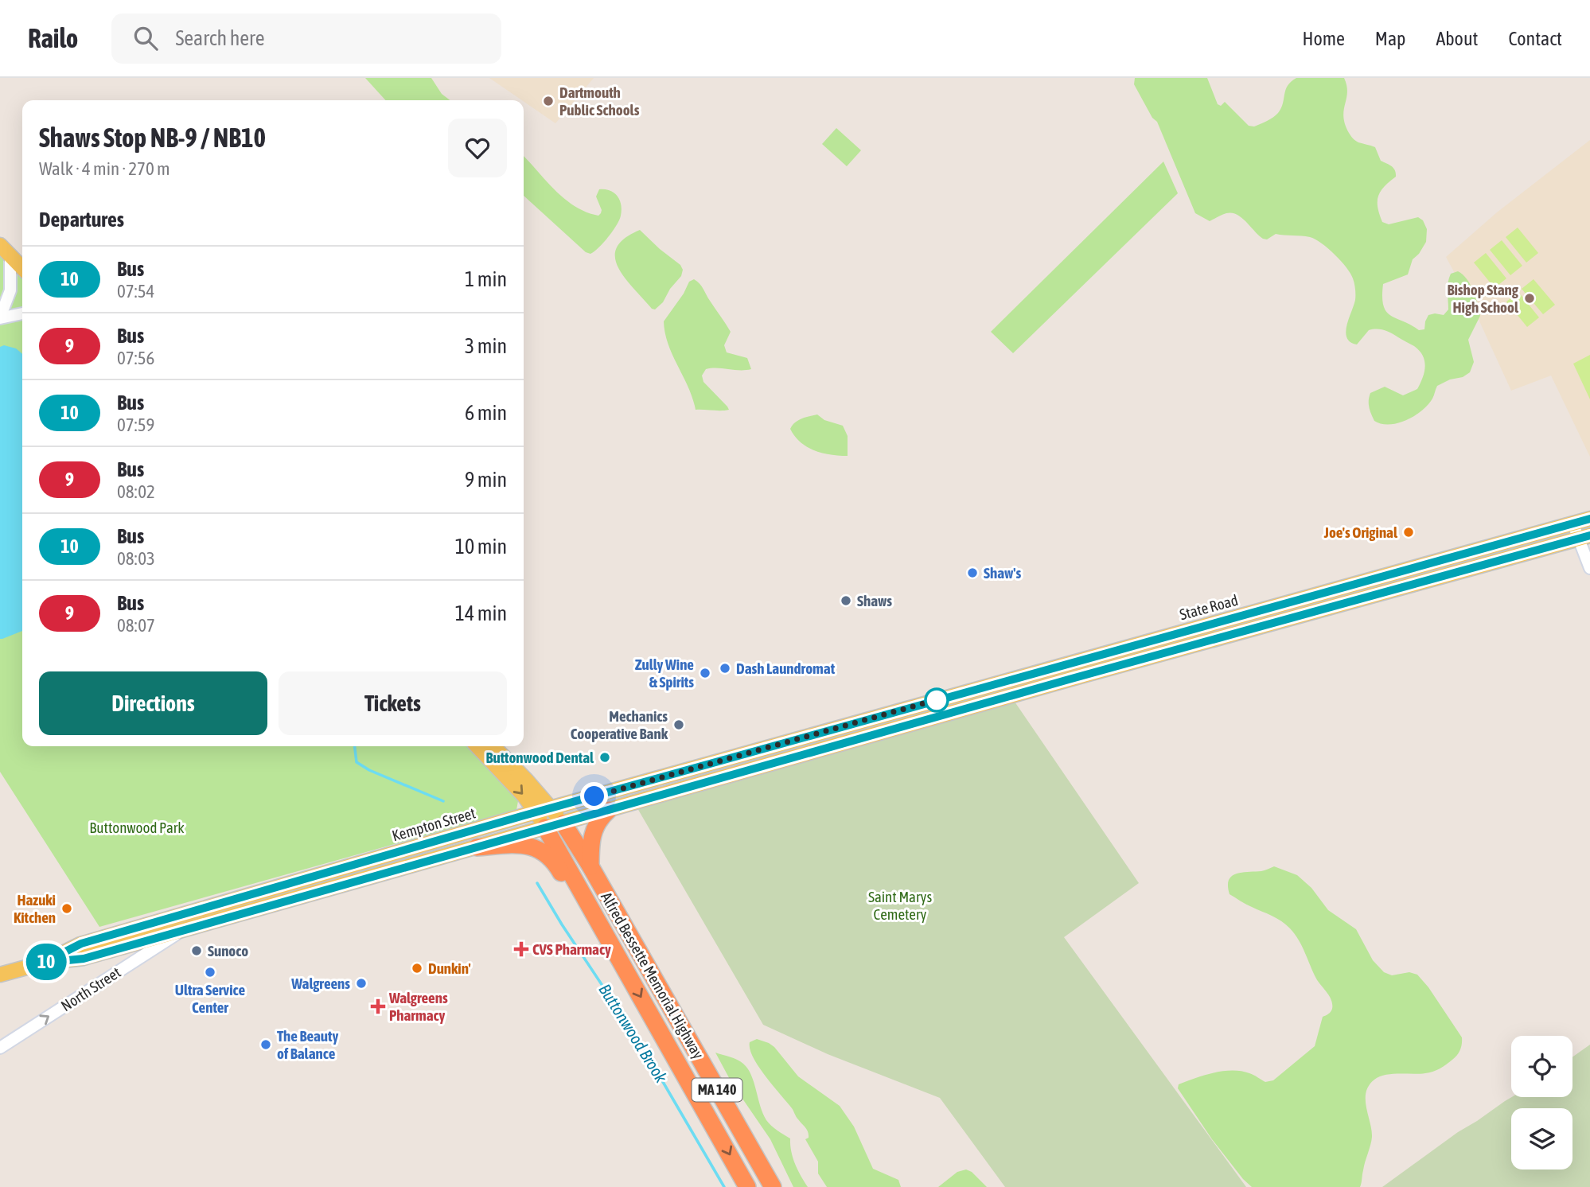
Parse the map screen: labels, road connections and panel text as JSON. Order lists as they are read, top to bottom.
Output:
{
  "streets": {
    "highway": ["Alfred Bessette Memorial Highway", "MA 140"],
    "main road": ["State Road", "Kempton Street"],
    "street": ["North Street"]
  },
  "crossings": [
    ["State Road", "Kempton Street"],
    ["Kempton Street", "Alfred Bessette Memorial Highway"],
    ["Kempton Street", "North Street"],
    ["Kempton Street", "MA 140"],
    ["Alfred Bessette Memorial Highway", "MA 140"]
  ],
  "one_way": ["North Street"],
  "water": ["Buttonwood Brook"],
  "parks": ["Buttonwood Park", "Saint Marys Cemetery"],
  "places": {
    "other": [
      "Dartmouth Public Schools",
      "Bishop Stang High School",
      "Joe's Original",
      "Shaw's",
      "Shaws",
      "Dash Laundromat",
      "Zully Wine & Spirits",
      "Mechanics Cooperative Bank",
      "Buttonwood Dental",
      "Hazuki Kitchen",
      "Sunoco",
      "Dunkin'",
      "Ultra Service Center",
      "Walgreens",
      "The Beauty of Balance"
    ],
    "health": ["CVS Pharmacy", "Walgreens Pharmacy"]
  },
  "lines": ["bus line 10"],
  "page": {
    "header": "Railo",
    "search": "Search here",
    "nav": [
      "Home",
      "Map",
      "About",
      "Contact"
    ],
    "on_map": "10",
    "heading": [
      ["Shaws Stop NB-9 / NB10", "Walk · 4 min · 270 m"],
      "Departures"
    ],
    "list": [
      {
        "mark": "10",
        "name": "Bus",
        "note": "07:54",
        "value": "1 min"
      },
      {
        "mark": "9",
        "name": "Bus",
        "note": "07:56",
        "value": "3 min"
      },
      {
        "mark": "10",
        "name": "Bus",
        "note": "07:59",
        "value": "6 min"
      },
      {
        "mark": "9",
        "name": "Bus",
        "note": "08:02",
        "value": "9 min"
      },
      {
        "mark": "10",
        "name": "Bus",
        "note": "08:03",
        "value": "10 min"
      },
      {
        "mark": "9",
        "name": "Bus",
        "note": "08:07",
        "value": "14 min"
      }
    ],
    "buttons": ["Directions", "Tickets"]
  }
}
